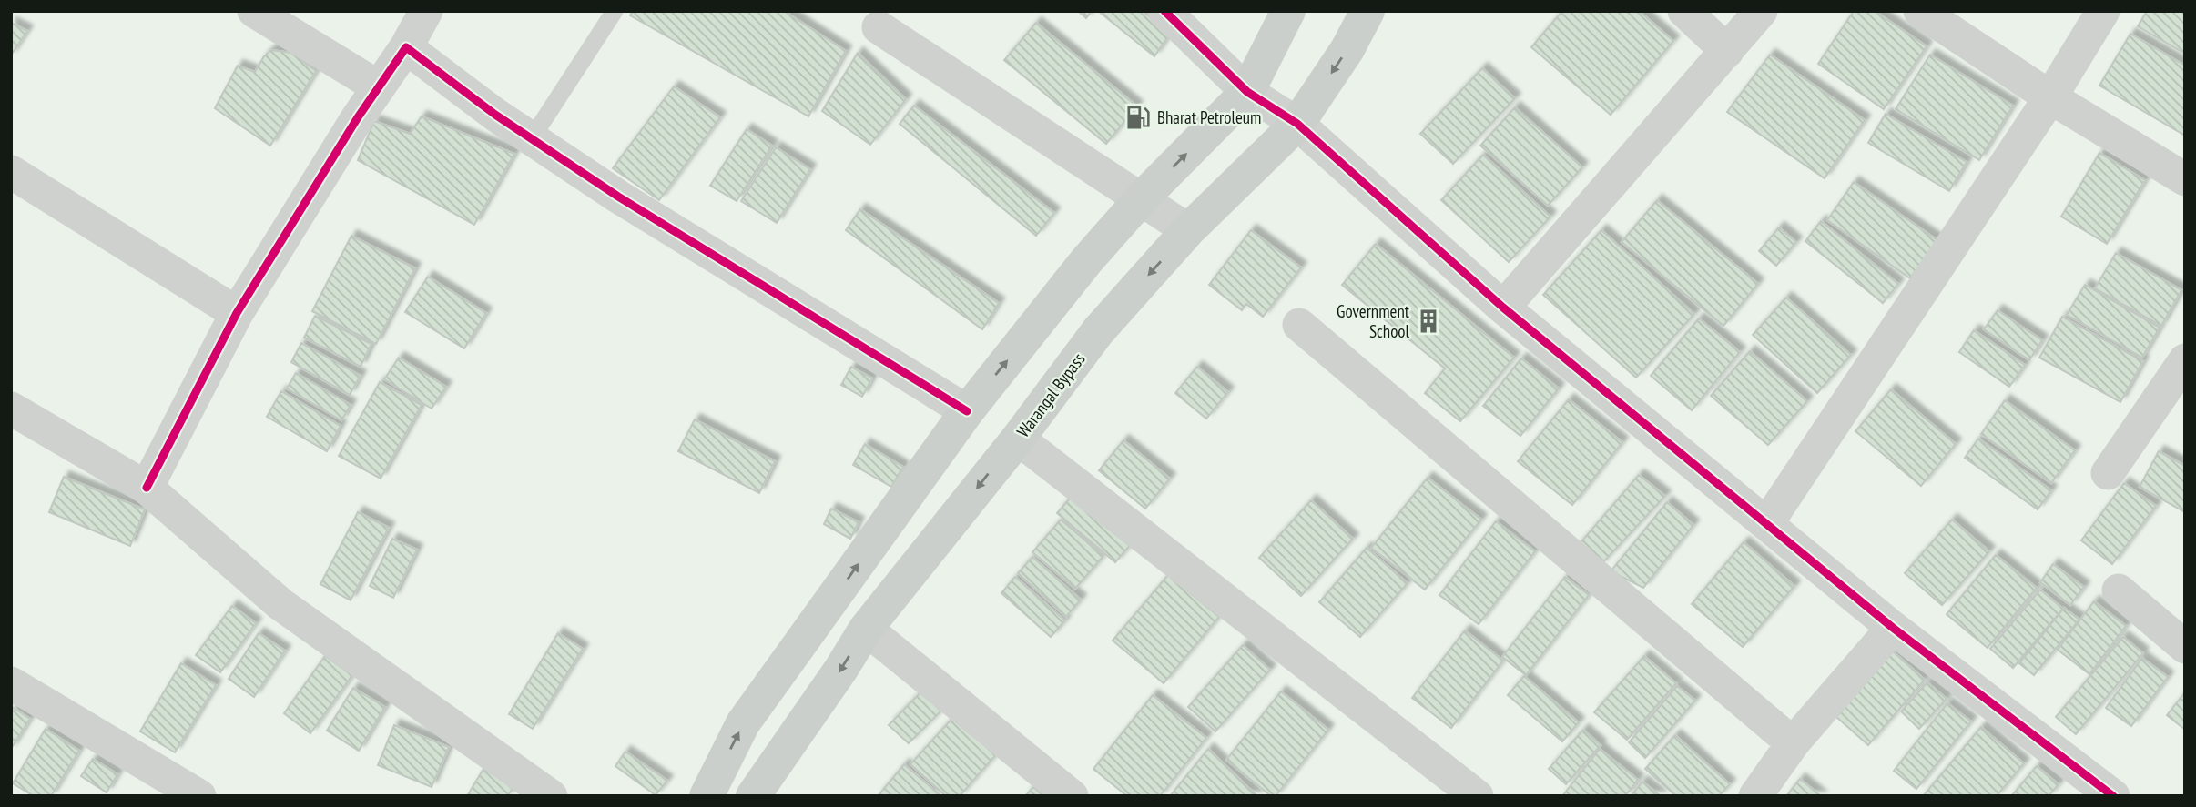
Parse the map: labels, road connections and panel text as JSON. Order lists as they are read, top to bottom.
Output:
{
  "streets": {
    "main road": ["Warangal Bypass"]
  },
  "places": {
    "fuel station": ["Bharat Petroleum"],
    "building": ["Government School"]
  }
}
